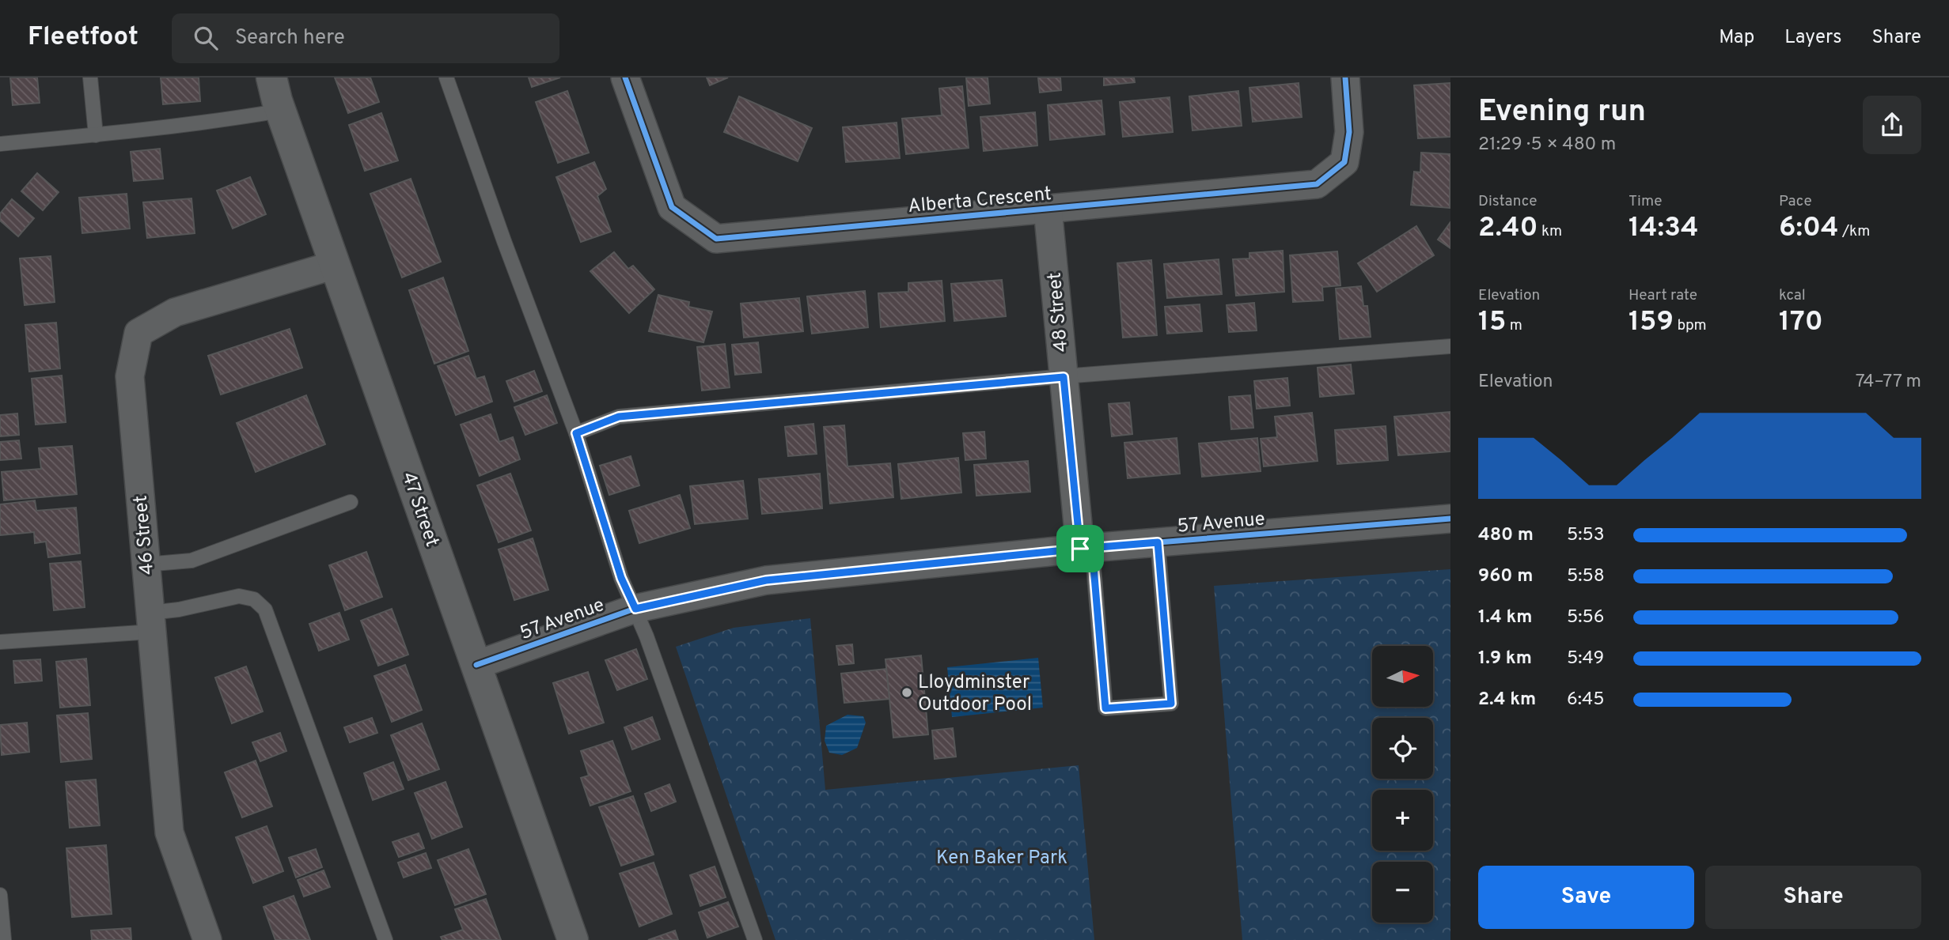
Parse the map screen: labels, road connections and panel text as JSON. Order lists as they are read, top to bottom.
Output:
{
  "streets": {
    "street": [
      "Alberta Crescent",
      "48 Street",
      "47 Street",
      "57 Avenue",
      "46 Street"
    ]
  },
  "crossings": [
    ["Alberta Crescent", "48 Street"],
    ["48 Street", "57 Avenue"],
    ["47 Street", "57 Avenue"],
    ["47 Street", "46 Street"]
  ],
  "parks": ["Ken Baker Park"],
  "places": ["Lloydminster Outdoor Pool"],
  "north": "right",
  "page": {
    "header": "Fleetfoot",
    "search": "Search here",
    "nav": ["Map", "Layers", "Share"],
    "heading": ["Evening run", "21:29 · 5 × 480 m"],
    "stats": [
      ["Distance", "2.40 km"],
      ["Time", "14:34"],
      ["Pace", "6:04 /km"],
      ["Elevation", "15 m"],
      ["Heart rate", "159 bpm"],
      ["kcal", "170"]
    ],
    "chart": ["Elevation", "74–77 m"],
    "list": [
      {
        "name": "480 m",
        "note": "5:53"
      },
      {
        "name": "960 m",
        "note": "5:58"
      },
      {
        "name": "1.4 km",
        "note": "5:56"
      },
      {
        "name": "1.9 km",
        "note": "5:49"
      },
      {
        "name": "2.4 km",
        "note": "6:45"
      }
    ],
    "map_buttons": ["+", "−"],
    "buttons": ["Save", "Share"]
  }
}
